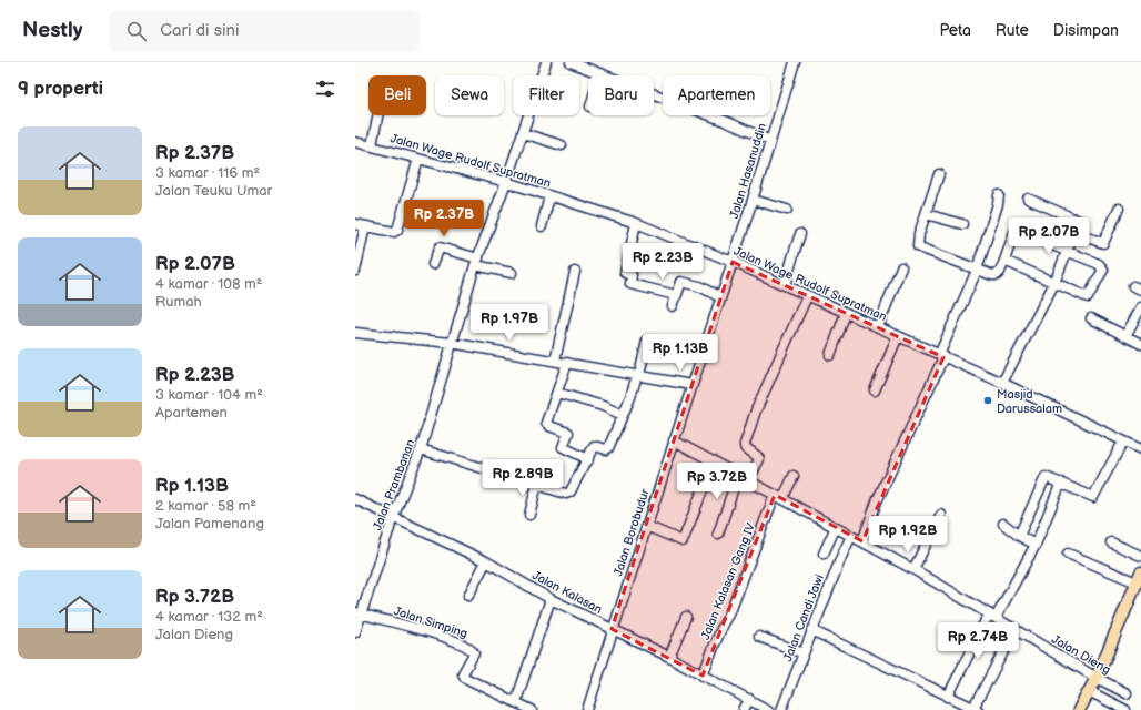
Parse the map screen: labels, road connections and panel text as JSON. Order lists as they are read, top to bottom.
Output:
{
  "streets": {
    "street": [
      "Jalan Wage Rudolf Supratman",
      "Jalan Hasanuddin",
      "Jalan Prambanan",
      "Jalan Borobudur",
      "Jalan Kalasan Gang IV",
      "Jalan Kalasan",
      "Jalan Candi Jawi",
      "Jalan Simping",
      "Jalan Dieng"
    ]
  },
  "crossings": [
    ["Jalan Wage Rudolf Supratman", "Jalan Hasanuddin"],
    ["Jalan Wage Rudolf Supratman", "Jalan Prambanan"],
    ["Jalan Wage Rudolf Supratman", "Jalan Borobudur"],
    ["Jalan Hasanuddin", "Jalan Borobudur"],
    ["Jalan Prambanan", "Jalan Kalasan"],
    ["Jalan Prambanan", "Jalan Simping"],
    ["Jalan Borobudur", "Jalan Kalasan"],
    ["Jalan Borobudur", "Jalan Dieng"],
    ["Jalan Kalasan Gang IV", "Jalan Kalasan"],
    ["Jalan Kalasan Gang IV", "Jalan Dieng"],
    ["Jalan Candi Jawi", "Jalan Dieng"]
  ],
  "places": ["Masjid Darussalam"],
  "page": {
    "header": "Nestly",
    "search": "Cari di sini",
    "nav": ["Peta", "Rute", "Disimpan"],
    "heading": "9 properti",
    "chip": [
      "Beli",
      "Sewa",
      "Filter",
      "Baru",
      "Apartemen"
    ],
    "list": [
      {
        "name": "Rp 2.37B",
        "note": "3 kamar · 116 m² · Jalan Teuku Umar"
      },
      {
        "name": "Rp 2.07B",
        "note": "4 kamar · 108 m² · Rumah"
      },
      {
        "name": "Rp 2.23B",
        "note": "3 kamar · 104 m² · Apartemen"
      },
      {
        "name": "Rp 1.13B",
        "note": "2 kamar · 58 m² · Jalan Pamenang"
      },
      {
        "name": "Rp 3.72B",
        "note": "4 kamar · 132 m² · Jalan Dieng"
      }
    ],
    "price": [
      "Rp 2.37B",
      "Rp 2.07B",
      "Rp 2.23B",
      "Rp 1.97B",
      "Rp 1.13B",
      "Rp 2.89B",
      "Rp 3.72B",
      "Rp 1.92B",
      "Rp 2.74B"
    ]
  }
}
